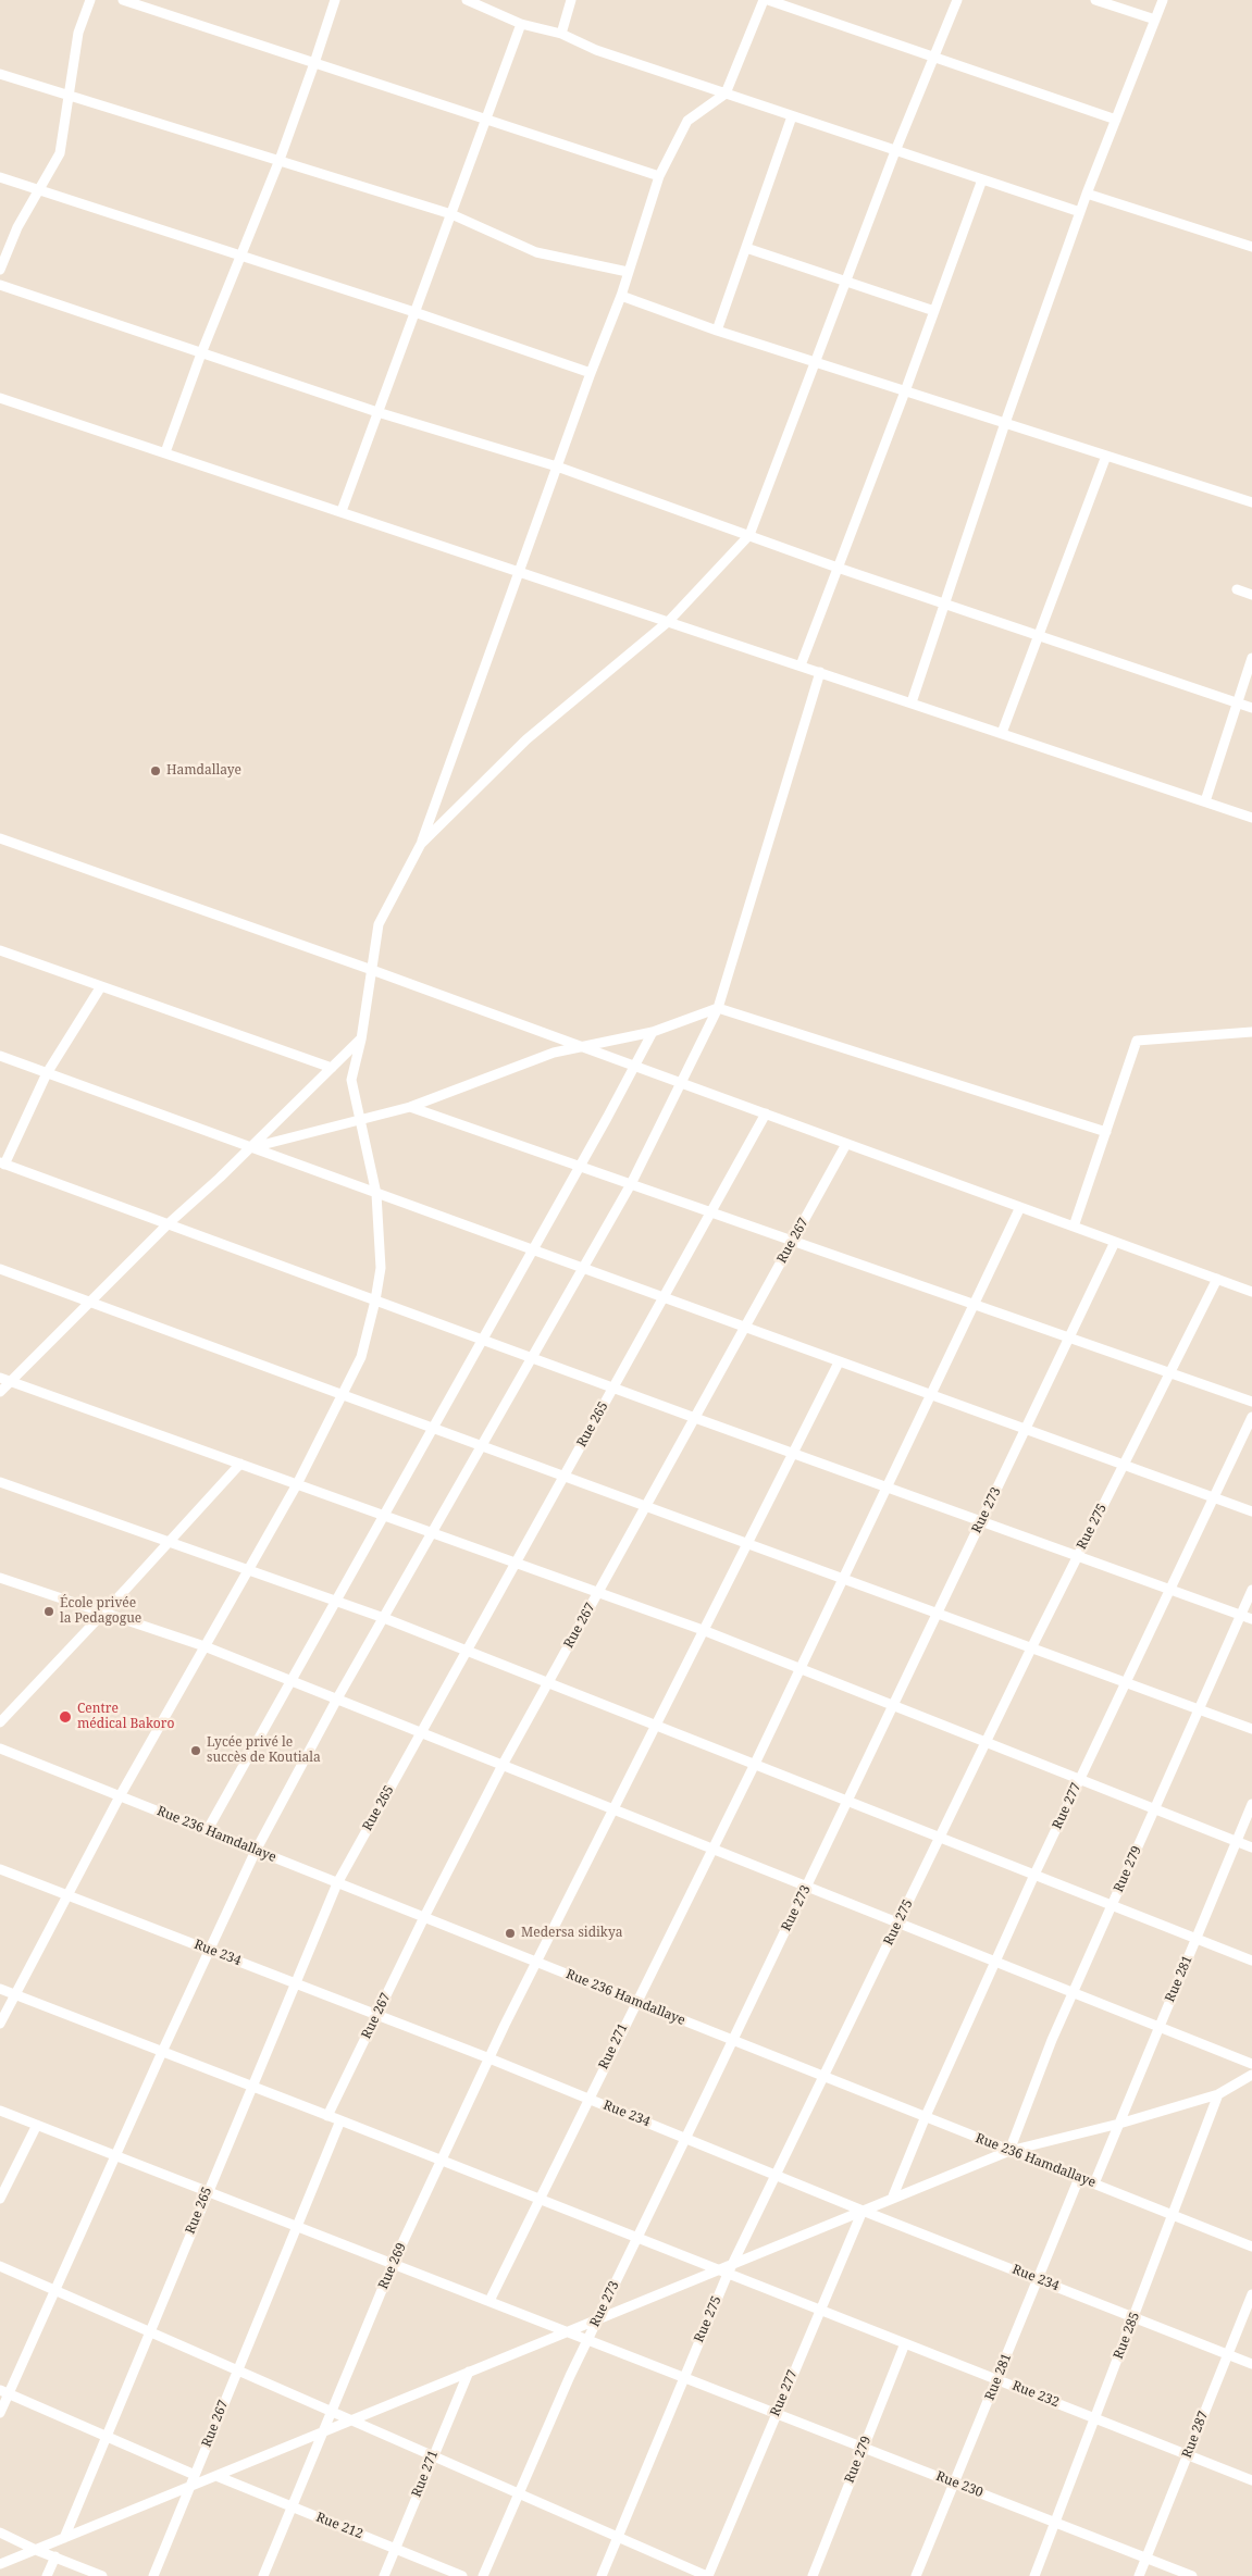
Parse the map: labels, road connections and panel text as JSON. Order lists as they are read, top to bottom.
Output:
{
  "streets": {
    "street": [
      "Rue 267",
      "Rue 265",
      "Rue 273",
      "Rue 275",
      "Rue 277",
      "Rue 236 Hamdallaye",
      "Rue 279",
      "Rue 234",
      "Rue 281",
      "Rue 271",
      "Rue 269",
      "Rue 285",
      "Rue 232",
      "Rue 287",
      "Rue 230",
      "Rue 212"
    ]
  },
  "crossings": [
    ["Rue 267", "Rue 236 Hamdallaye"],
    ["Rue 267", "Rue 234"],
    ["Rue 267", "Rue 232"],
    ["Rue 267", "Rue 230"],
    ["Rue 265", "Rue 236 Hamdallaye"],
    ["Rue 265", "Rue 234"],
    ["Rue 265", "Rue 232"],
    ["Rue 265", "Rue 230"],
    ["Rue 273", "Rue 236 Hamdallaye"],
    ["Rue 273", "Rue 234"],
    ["Rue 273", "Rue 232"],
    ["Rue 273", "Rue 230"],
    ["Rue 275", "Rue 236 Hamdallaye"],
    ["Rue 275", "Rue 234"],
    ["Rue 275", "Rue 232"],
    ["Rue 275", "Rue 230"],
    ["Rue 277", "Rue 236 Hamdallaye"],
    ["Rue 277", "Rue 234"],
    ["Rue 277", "Rue 232"],
    ["Rue 277", "Rue 230"],
    ["Rue 236 Hamdallaye", "Rue 279"],
    ["Rue 236 Hamdallaye", "Rue 281"],
    ["Rue 236 Hamdallaye", "Rue 271"],
    ["Rue 236 Hamdallaye", "Rue 269"],
    ["Rue 236 Hamdallaye", "Rue 285"],
    ["Rue 279", "Rue 232"],
    ["Rue 279", "Rue 230"],
    ["Rue 234", "Rue 281"],
    ["Rue 234", "Rue 271"],
    ["Rue 234", "Rue 269"],
    ["Rue 234", "Rue 285"],
    ["Rue 234", "Rue 287"],
    ["Rue 281", "Rue 232"],
    ["Rue 281", "Rue 230"],
    ["Rue 271", "Rue 232"],
    ["Rue 271", "Rue 230"],
    ["Rue 271", "Rue 212"],
    ["Rue 269", "Rue 232"],
    ["Rue 269", "Rue 230"],
    ["Rue 269", "Rue 212"],
    ["Rue 285", "Rue 232"],
    ["Rue 285", "Rue 230"],
    ["Rue 232", "Rue 287"],
    ["Rue 287", "Rue 230"]
  ],
  "places": [
    "Hamdallaye",
    "École privée la Pedagogue",
    "Centre médical Bakoro",
    "Lycée privé le succès de Koutiala",
    "Medersa sidikya"
  ]
}
